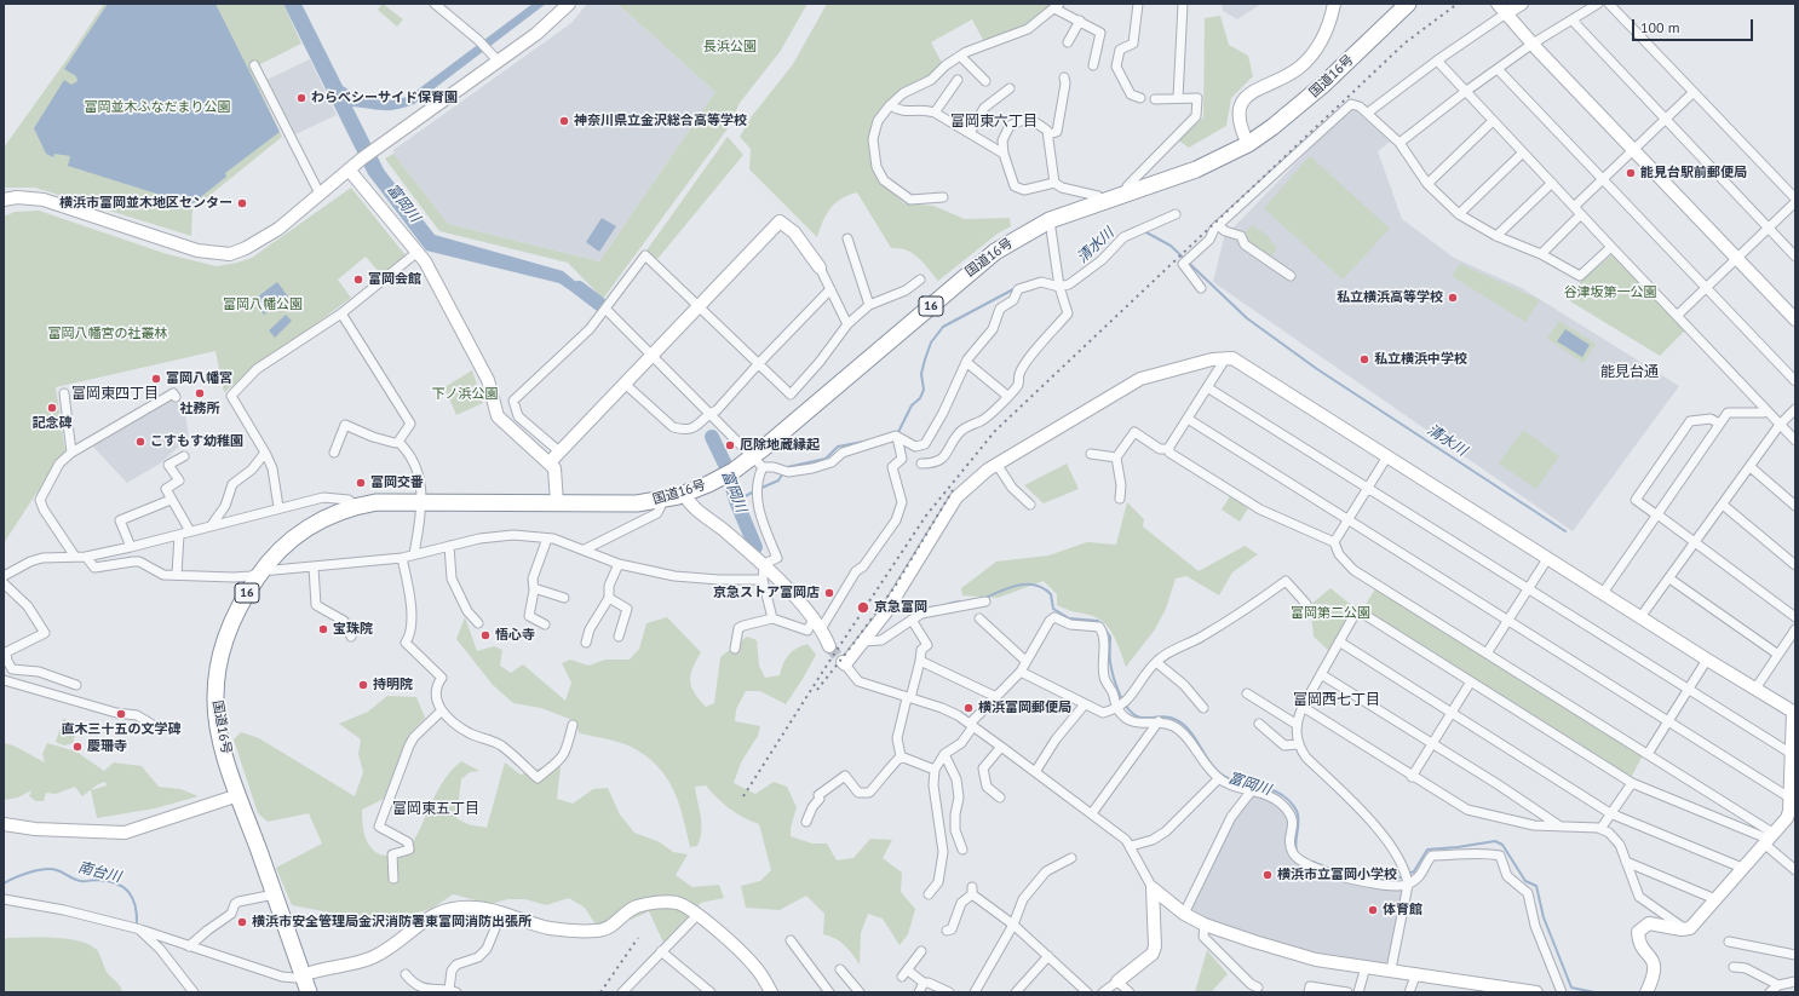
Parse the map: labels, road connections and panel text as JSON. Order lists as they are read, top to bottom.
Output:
{
  "streets": {
    "highway": ["国道16号", "16"]
  },
  "districts": [
    "富岡東六丁目",
    "能見台通",
    "富岡東四丁目",
    "富岡西七丁目",
    "富岡東五丁目"
  ],
  "water": ["富岡川", "清水川", "南台川"],
  "parks": [
    "長浜公園",
    "富岡並木ふなだまり公園",
    "谷津坂第一公園",
    "富岡八幡公園",
    "富岡八幡宮の社叢林",
    "下ノ浜公園",
    "富岡第二公園"
  ],
  "places": [
    "わらべシーサイド保育園",
    "神奈川県立金沢総合高等学校",
    "能見台駅前郵便局",
    "横浜市富岡並木地区センター",
    "富岡会館",
    "私立横浜高等学校",
    "私立横浜中学校",
    "富岡八幡宮",
    "社務所",
    "記念碑",
    "こすもす幼稚園",
    "厄除地蔵縁起",
    "富岡交番",
    "京急ストア富岡店",
    "京急富岡",
    "宝珠院",
    "悟心寺",
    "持明院",
    "横浜富岡郵便局",
    "直木三十五の文学碑",
    "慶珊寺",
    "横浜市立富岡小学校",
    "体育館",
    "横浜市安全管理局金沢消防署東富岡消防出張所"
  ],
  "scale_bar": "100 m"
}
